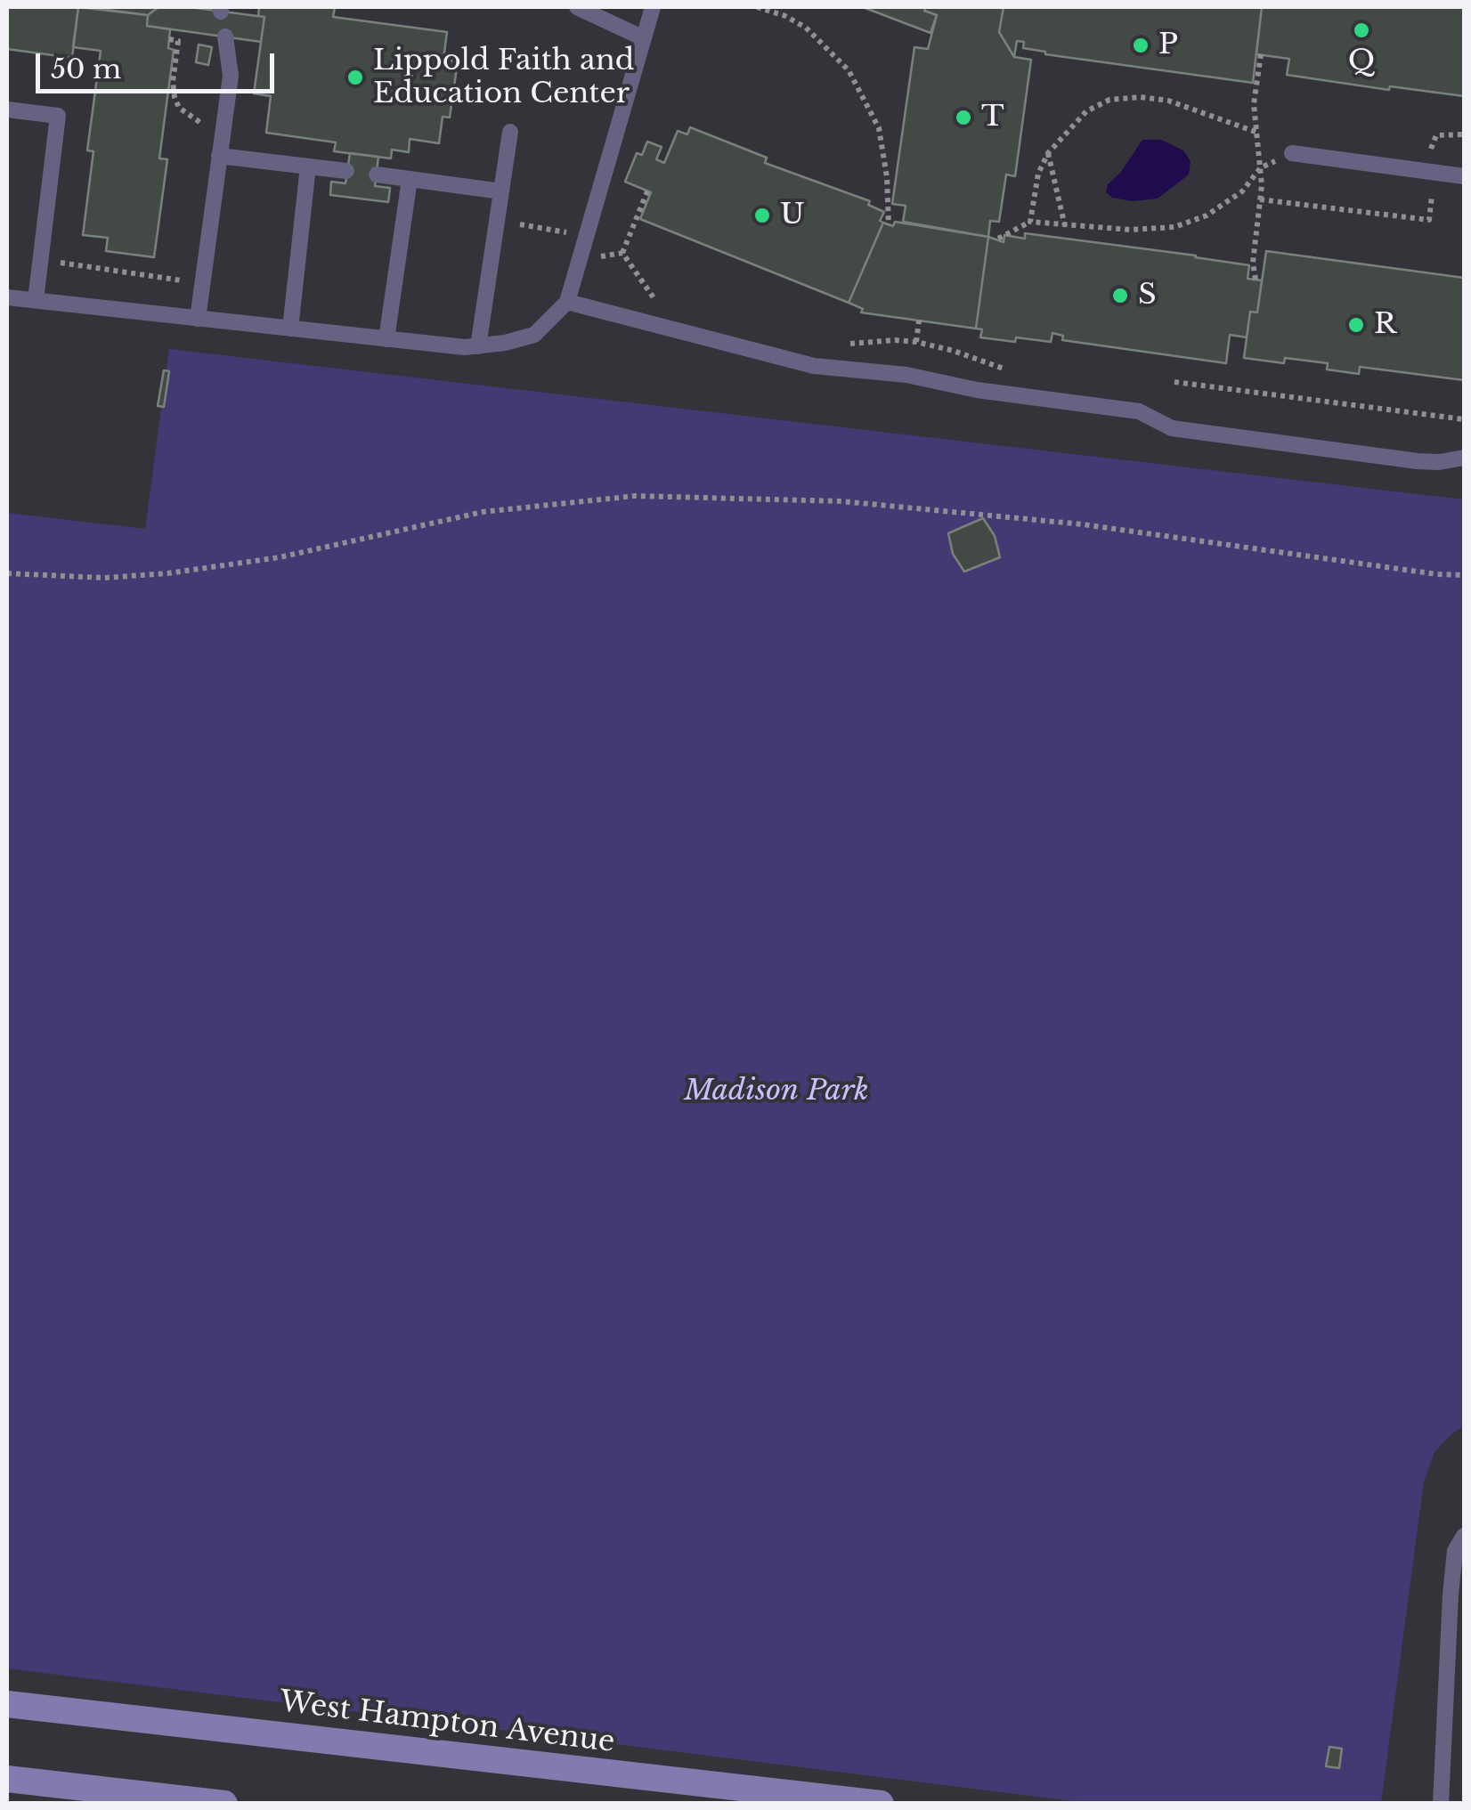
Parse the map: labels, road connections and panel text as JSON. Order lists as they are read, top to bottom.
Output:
{
  "streets": {
    "main road": ["West Hampton Avenue"]
  },
  "parks": ["Madison Park"],
  "places": [
    "Q",
    "P",
    "Lippold Faith and Education Center",
    "T",
    "U",
    "S",
    "R"
  ],
  "scale_bar": "50 m"
}
